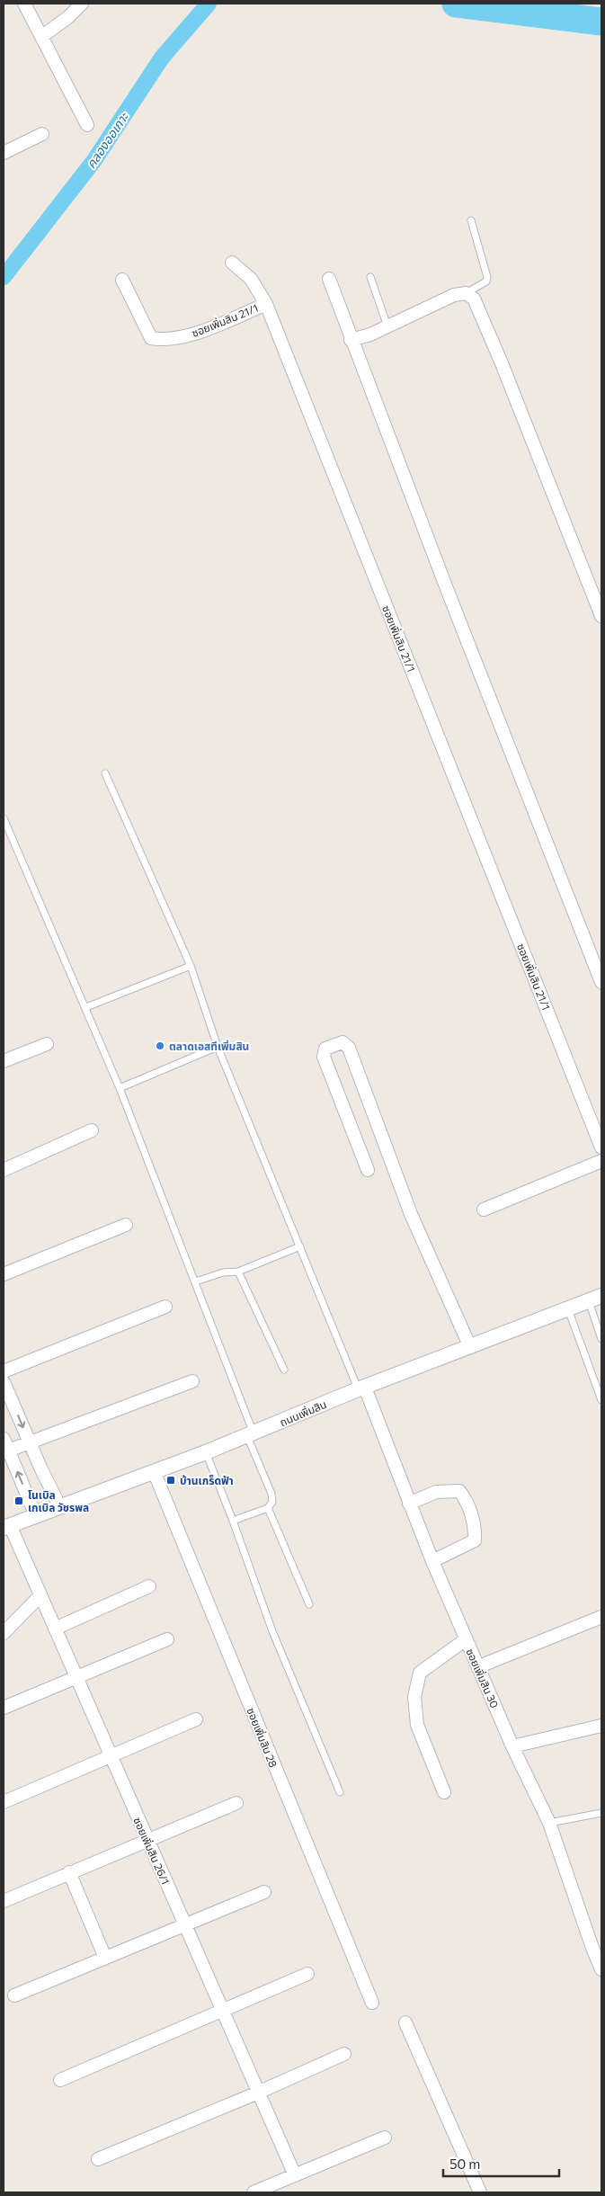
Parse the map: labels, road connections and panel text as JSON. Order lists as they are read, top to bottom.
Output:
{
  "streets": {
    "street": [
      "ซอยเพิ่มสิน 21/1",
      "ถนนเพิ่มสิน",
      "ซอยเพิ่มสิน 30",
      "ซอยเพิ่มสิน 28",
      "ซอยเพิ่มสิน 26/1"
    ]
  },
  "crossings": [
    ["ถนนเพิ่มสิน", "ซอยเพิ่มสิน 30"],
    ["ถนนเพิ่มสิน", "ซอยเพิ่มสิน 28"],
    ["ถนนเพิ่มสิน", "ซอยเพิ่มสิน 26/1"]
  ],
  "water": ["คลองออเกาะ"],
  "places": {
    "other": ["ตลาดเอสทีเพิ่มสิน"],
    "transit": ["บ้านเกร็ดฟ้า", "โนเบิล เกเบิล วัชรพล"]
  },
  "scale_bar": "50 m"
}
